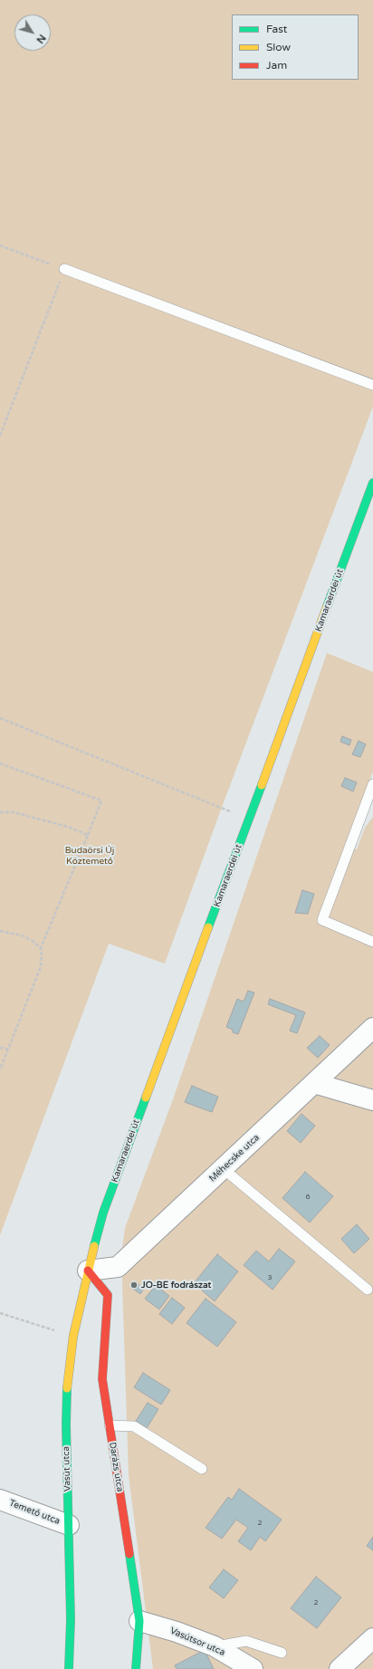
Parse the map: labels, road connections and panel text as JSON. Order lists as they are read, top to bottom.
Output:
{
  "streets": {
    "street": [
      "Kamaraerdei út",
      "Méhecske utca",
      "Darázs utca",
      "Vasút utca",
      "Temető utca",
      "Vasútsor utca"
    ]
  },
  "crossings": [
    ["Kamaraerdei út", "Méhecske utca"],
    ["Kamaraerdei út", "Darázs utca"],
    ["Kamaraerdei út", "Vasút utca"],
    ["Méhecske utca", "Darázs utca"],
    ["Méhecske utca", "Vasút utca"],
    ["Darázs utca", "Vasút utca"],
    ["Darázs utca", "Vasútsor utca"],
    ["Vasút utca", "Temető utca"]
  ],
  "parks": ["Budaörsi Új Köztemető"],
  "places": ["JO-BE fodrászat"],
  "house_numbers": [
    "6",
    "3",
    "2",
    "2"
  ],
  "legend": ["Fast", "Slow", "Jam"],
  "north": "bottom right"
}
